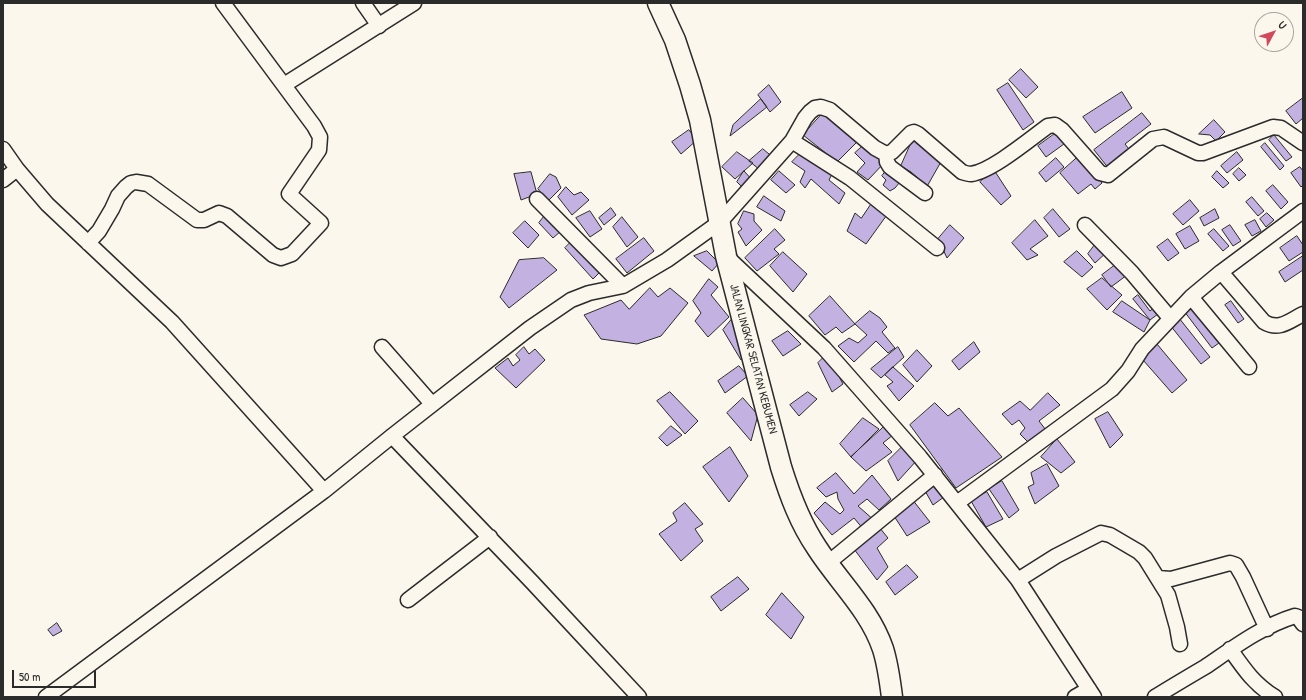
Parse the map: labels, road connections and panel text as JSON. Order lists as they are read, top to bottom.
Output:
{
  "streets": {
    "highway": ["JALAN LINGKAR SELATAN KEBUMEN"]
  },
  "scale_bar": "50 m",
  "north": "top right"
}
